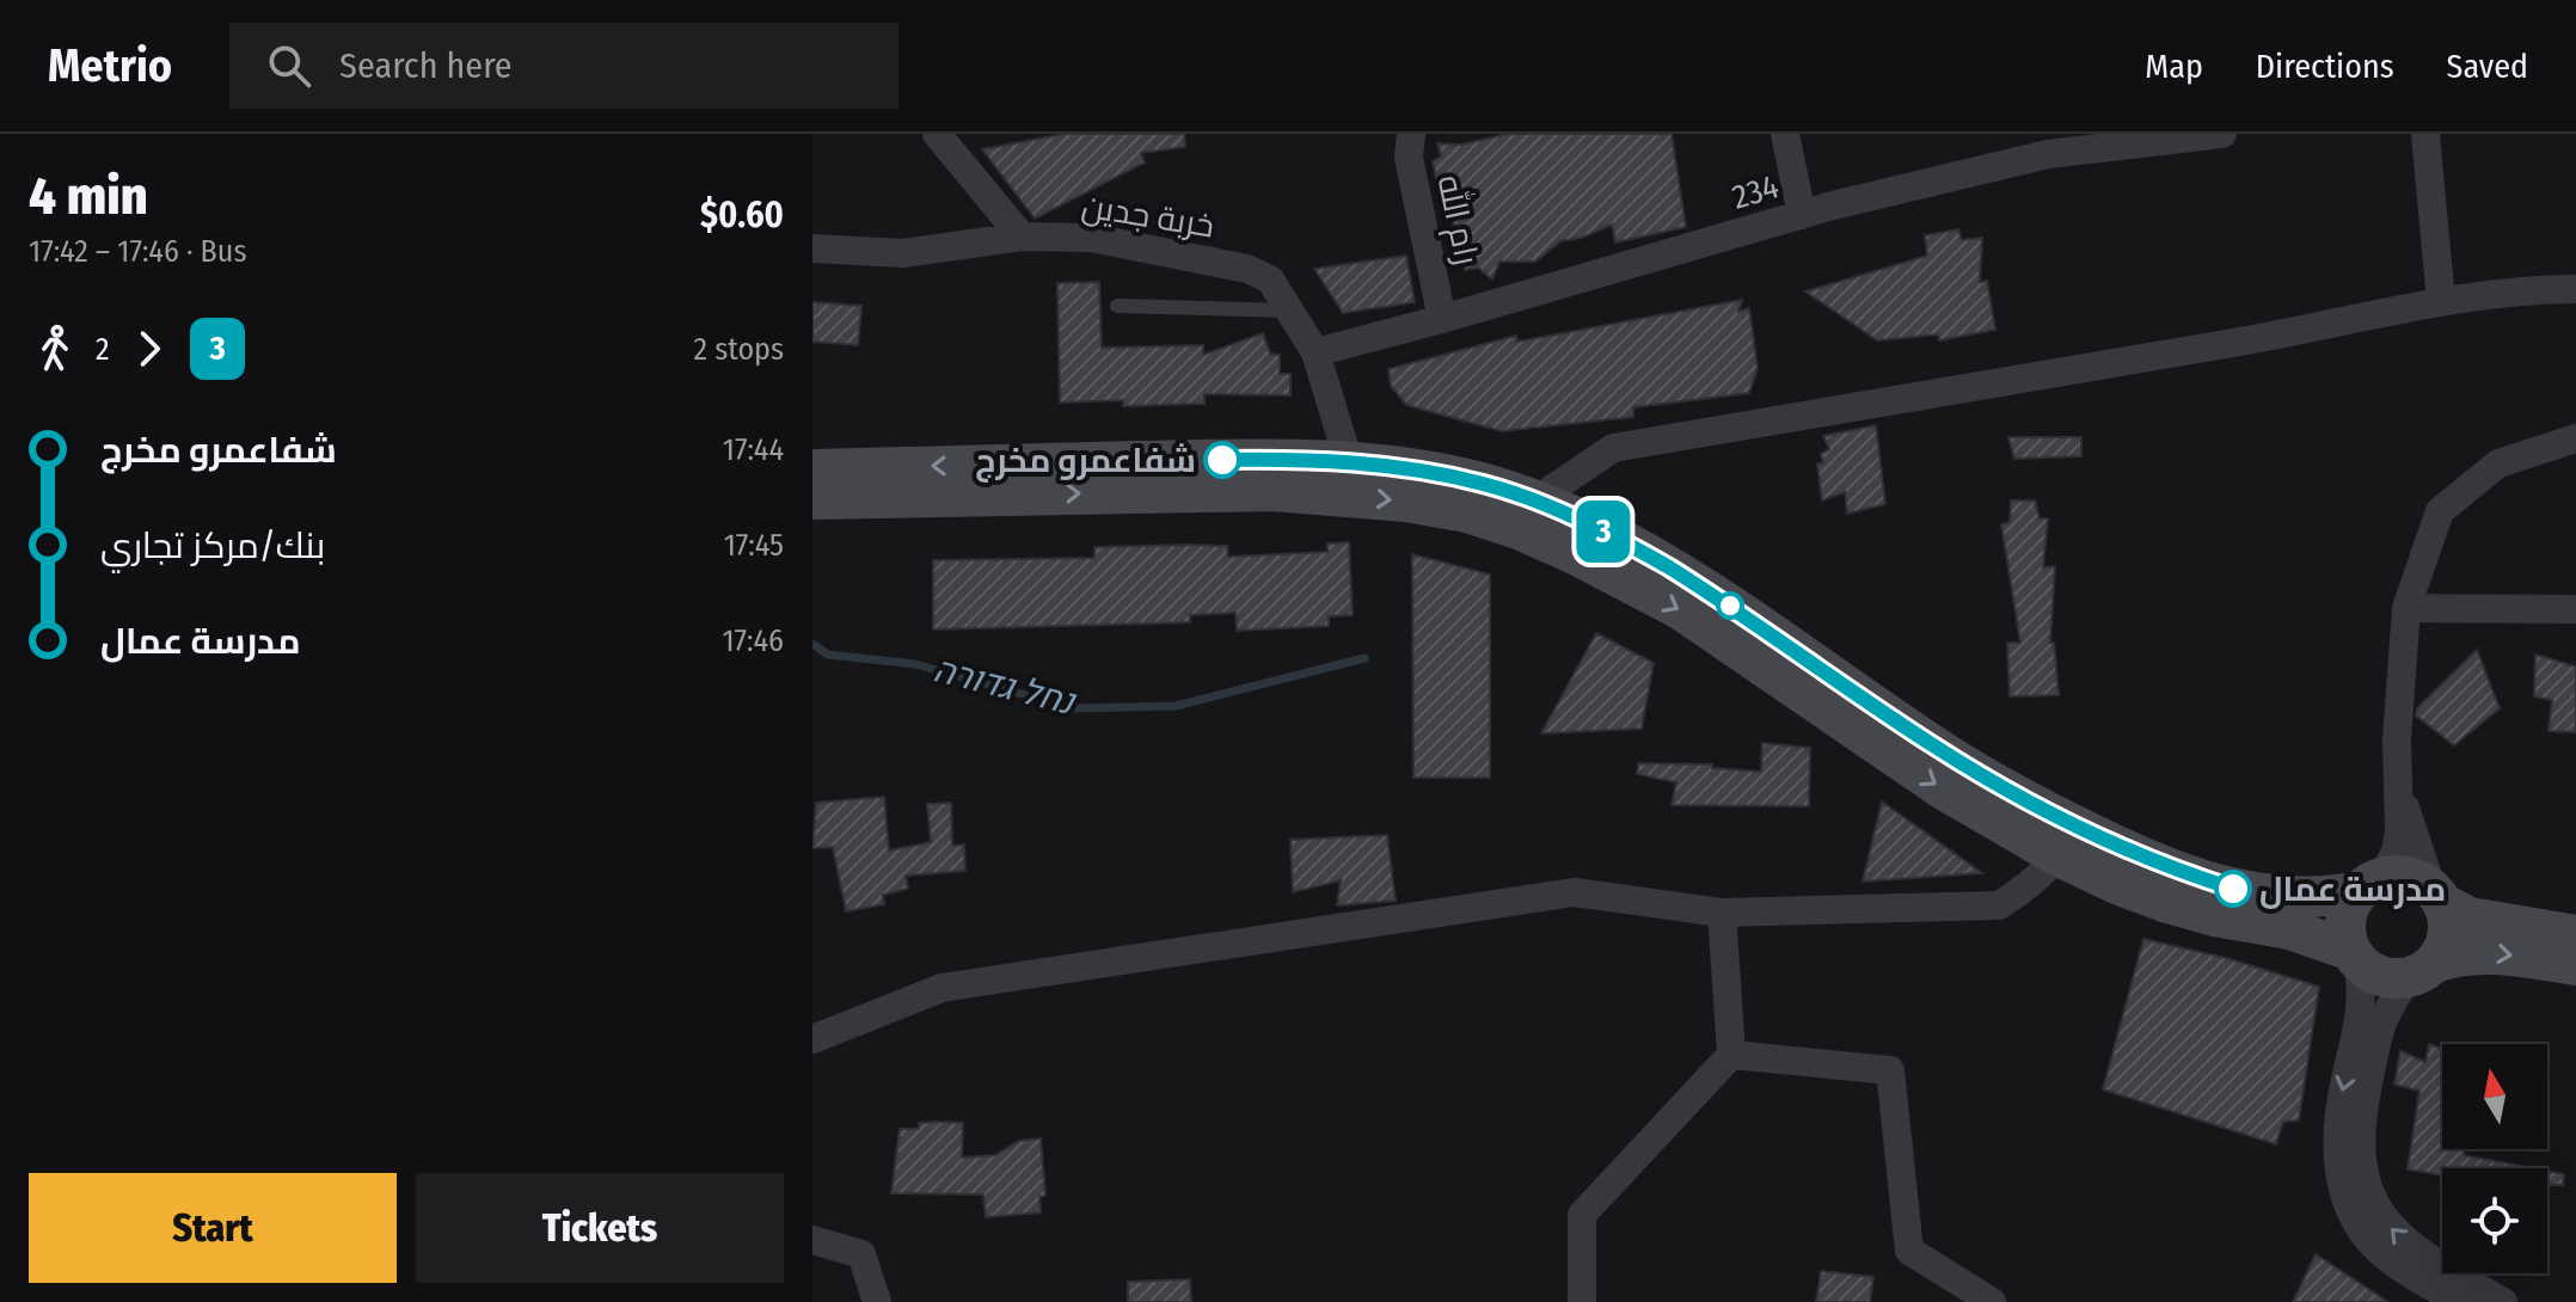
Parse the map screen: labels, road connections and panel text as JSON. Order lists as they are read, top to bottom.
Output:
{
  "streets": {
    "street": ["234", "خربة جدين", "رام الله"]
  },
  "crossings": [
    ["234", "خربة جدين"],
    ["234", "رام الله"]
  ],
  "water": ["נחל גדורה"],
  "places": ["شفاعمرو مخرج", "مدرسة عمال"],
  "lines": ["bus line 3"],
  "north": "top",
  "page": {
    "header": "Metrio",
    "search": "Search here",
    "nav": ["Map", "Directions", "Saved"],
    "heading": ["4 min", "17:42 – 17:46 · Bus", "$0.60"],
    "on_map": "3",
    "legs": ["2", "3", "2 stops"],
    "list": [
      {
        "name": "شفاعمرو مخرج",
        "value": "17:44"
      },
      {
        "name": "بنك/مركز تجاري",
        "value": "17:45"
      },
      {
        "name": "مدرسة عمال",
        "value": "17:46"
      }
    ],
    "buttons": ["Start", "Tickets"]
  }
}
